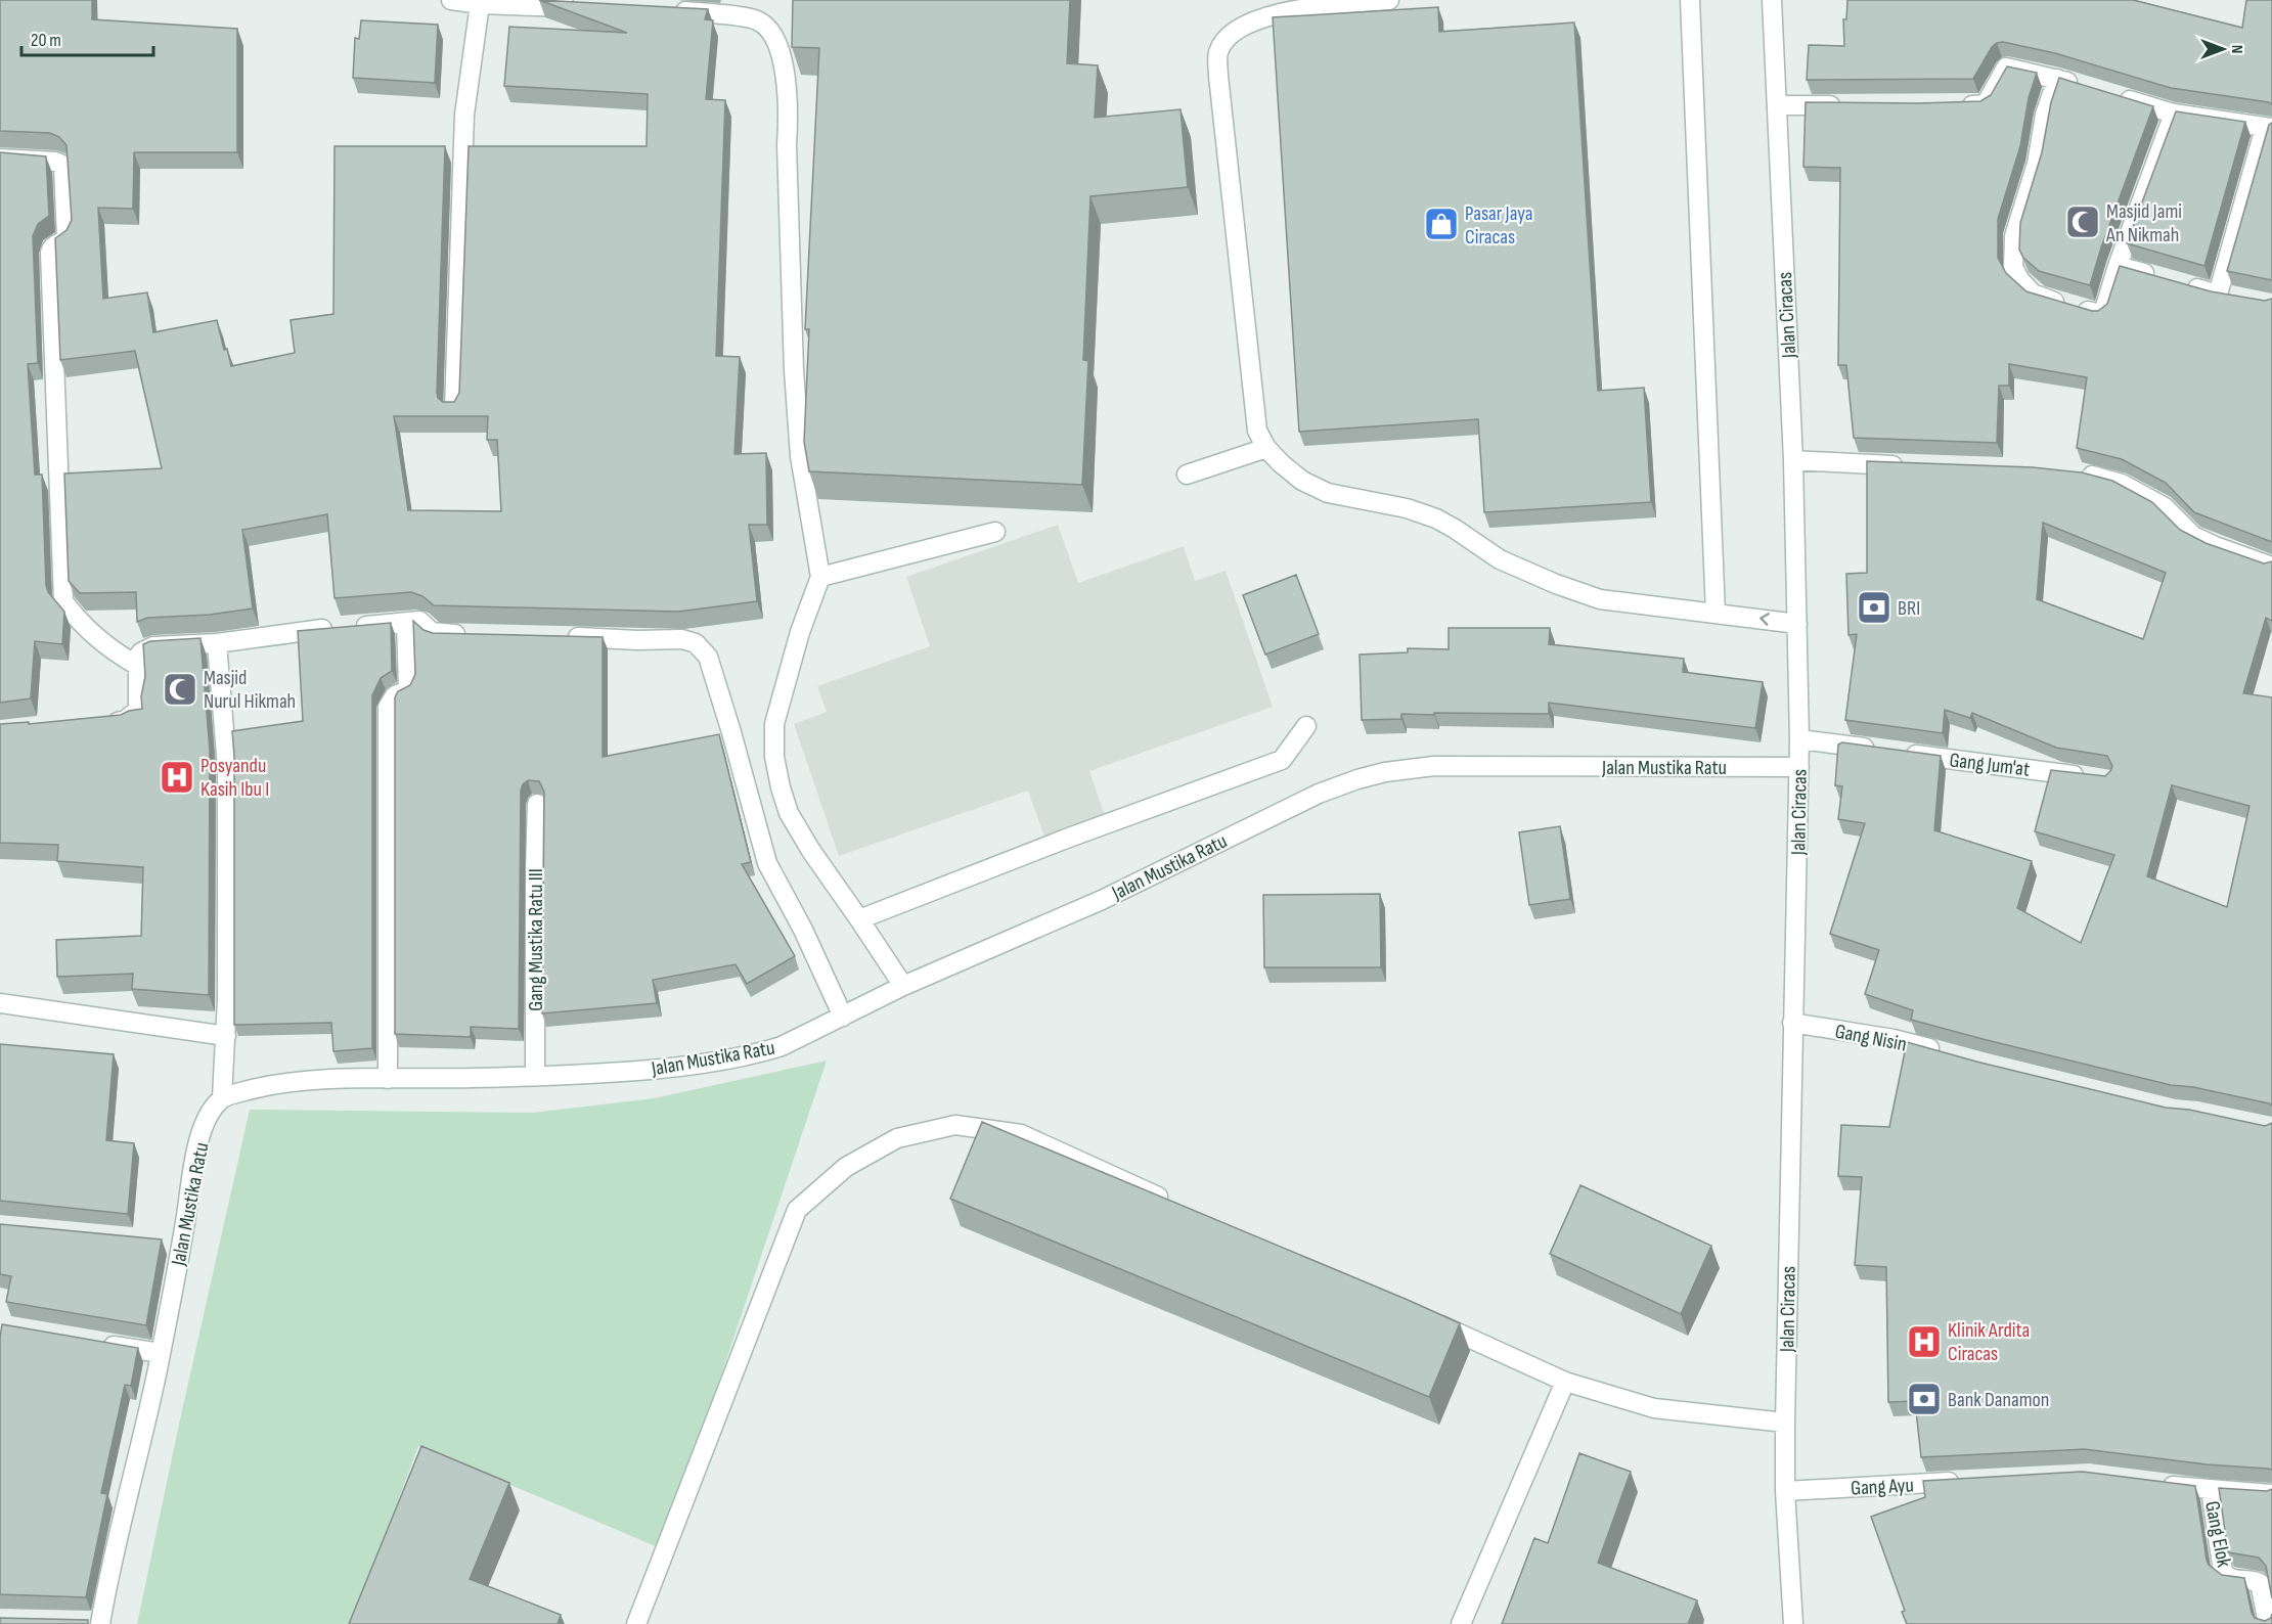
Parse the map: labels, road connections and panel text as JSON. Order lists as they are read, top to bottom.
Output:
{
  "streets": {
    "street": [
      "Jalan Ciracas",
      "Gang Jum'at",
      "Jalan Mustika Ratu",
      "Gang Mustika Ratu III",
      "Gang Nisin",
      "Gang Ayu",
      "Gang Elok"
    ]
  },
  "crossings": [
    ["Jalan Ciracas", "Gang Jum'at"],
    ["Jalan Ciracas", "Jalan Mustika Ratu"],
    ["Jalan Ciracas", "Gang Nisin"],
    ["Jalan Ciracas", "Gang Ayu"],
    ["Jalan Mustika Ratu", "Gang Mustika Ratu III"]
  ],
  "places": {
    "mosque": ["Masjid Jami An Nikmah", "Masjid Nurul Hikmah"],
    "shop": ["Pasar Jaya Ciracas"],
    "bank": ["BRI", "Bank Danamon"],
    "hospital": ["Posyandu Kasih Ibu I", "Klinik Ardita Ciracas"]
  },
  "scale_bar": "20 m",
  "north": "right"
}
